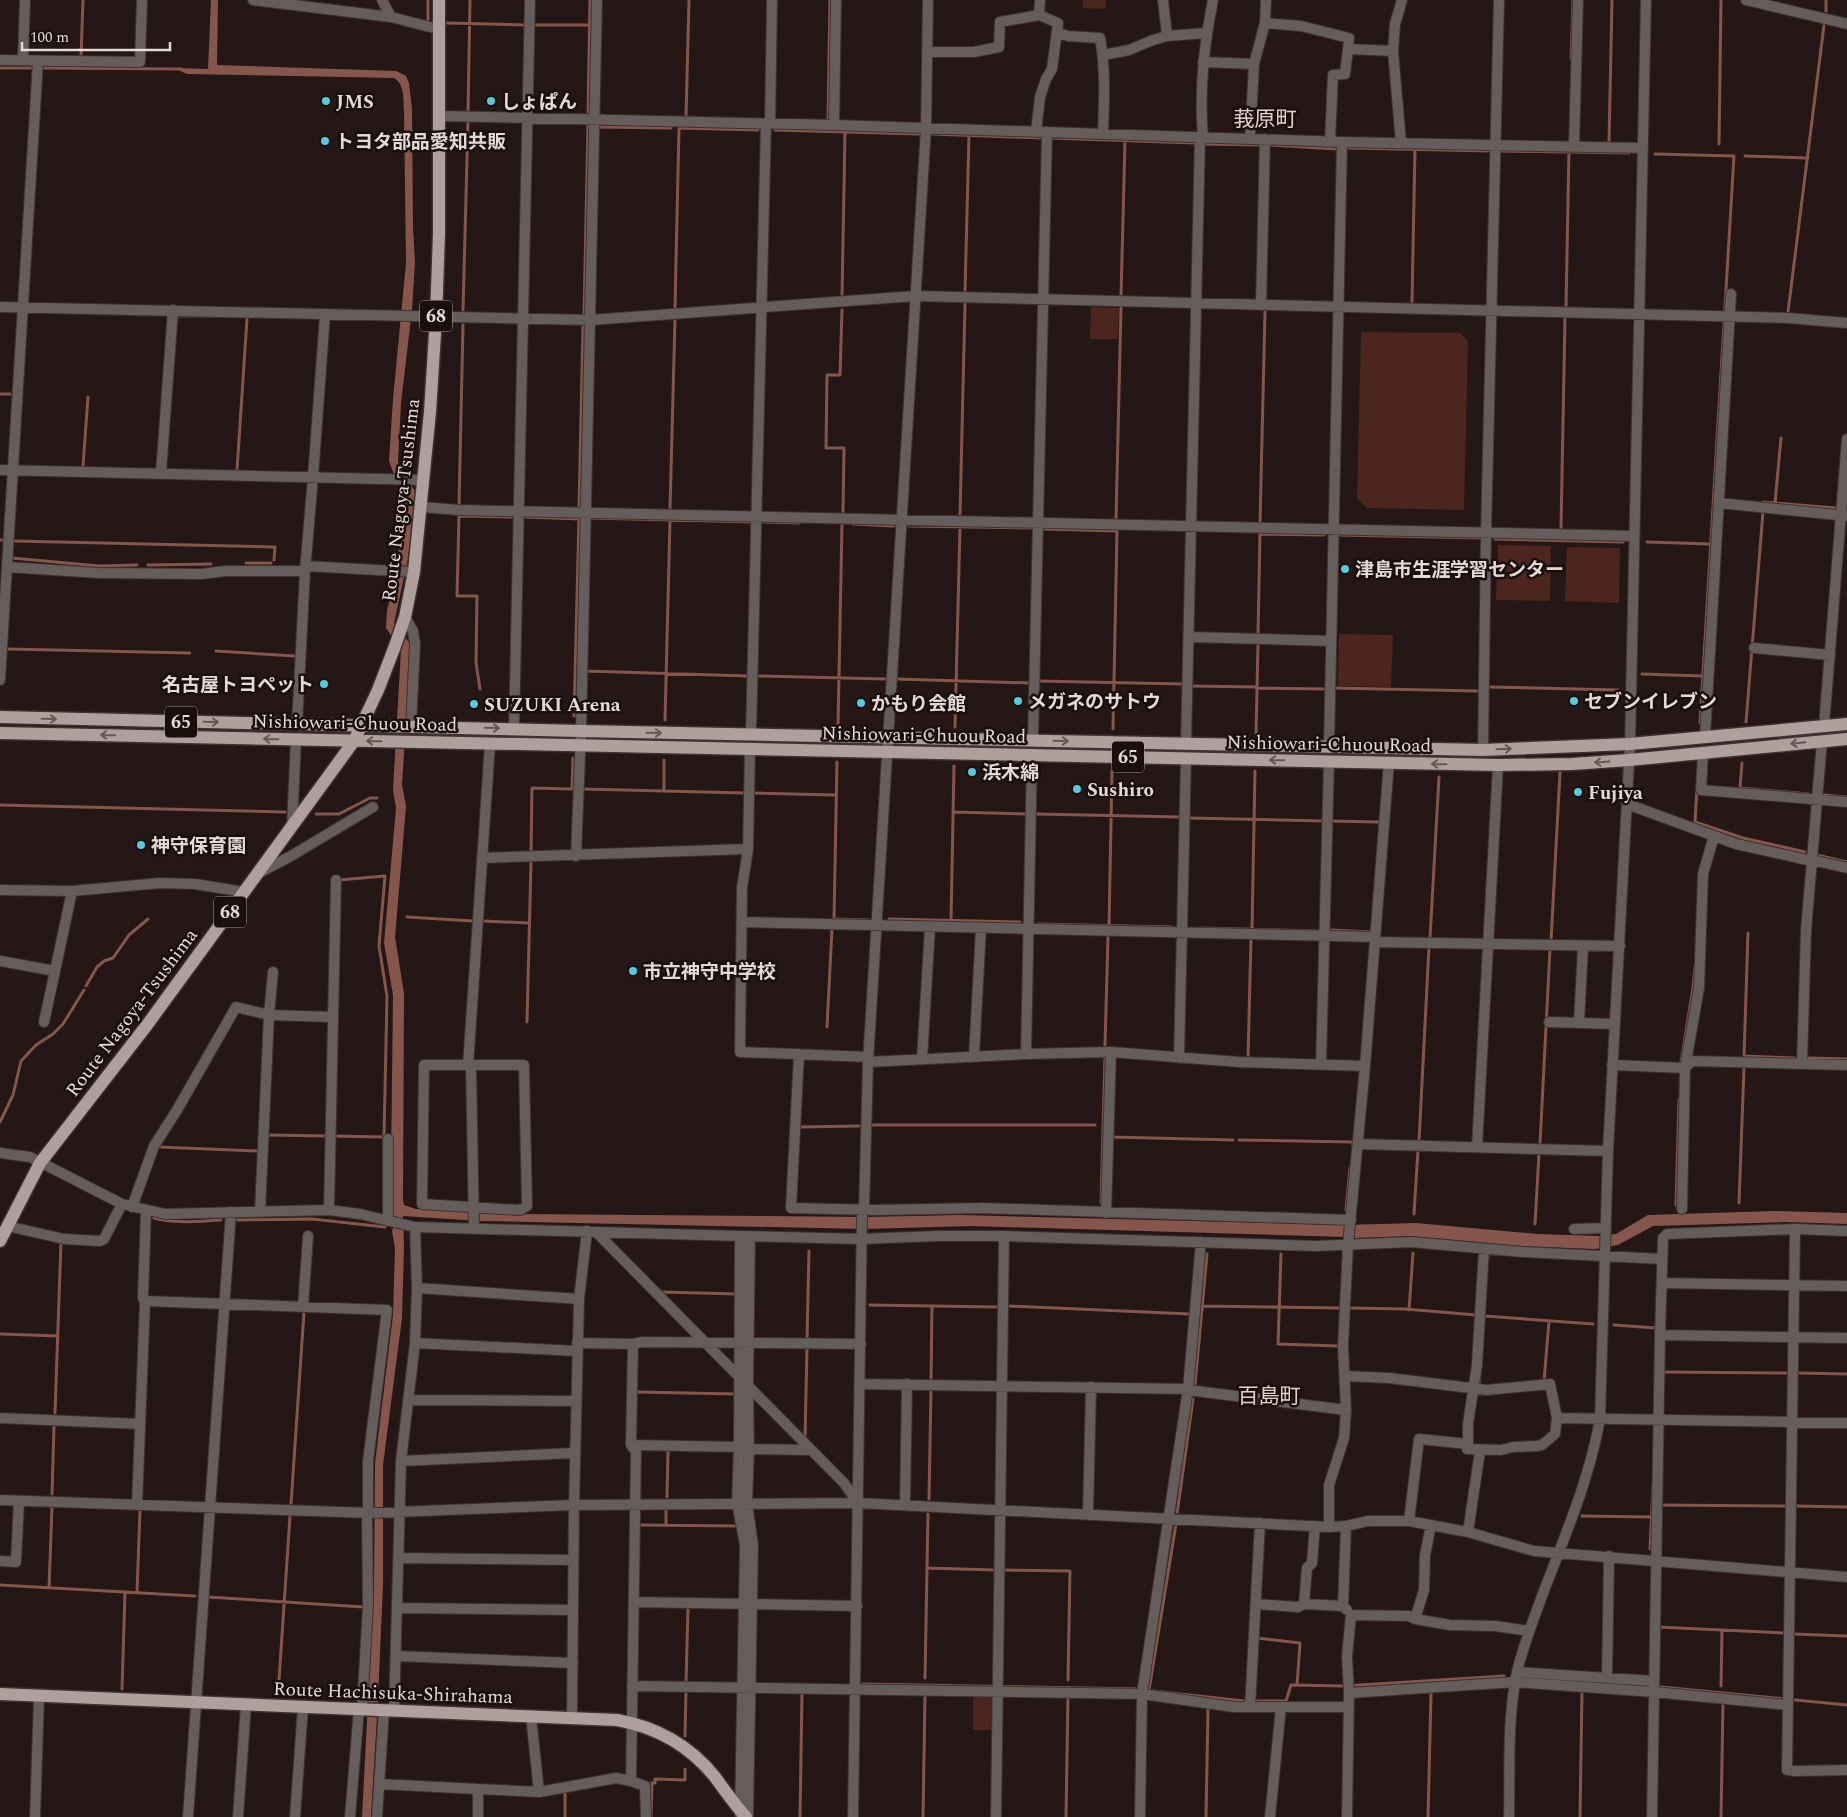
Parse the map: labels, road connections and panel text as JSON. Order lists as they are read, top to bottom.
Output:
{
  "streets": {
    "main road": [
      "68",
      "Route Nagoya-Tsushima",
      "65",
      "Nishiowari-Chuou Road",
      "Route Hachisuka-Shirahama"
    ]
  },
  "crossings": [
    ["Route Nagoya-Tsushima", "Nishiowari-Chuou Road"]
  ],
  "districts": ["莪原町", "百島町"],
  "places": [
    "JMS",
    "しょぱん",
    "トヨタ部品愛知共販",
    "津島市生涯学習センター",
    "名古屋トヨペット",
    "メガネのサトウ",
    "セブンイレブン",
    "かもり会館",
    "SUZUKI Arena",
    "浜木綿",
    "Sushiro",
    "Fujiya",
    "神守保育園",
    "市立神守中学校"
  ],
  "scale_bar": "100 m"
}
